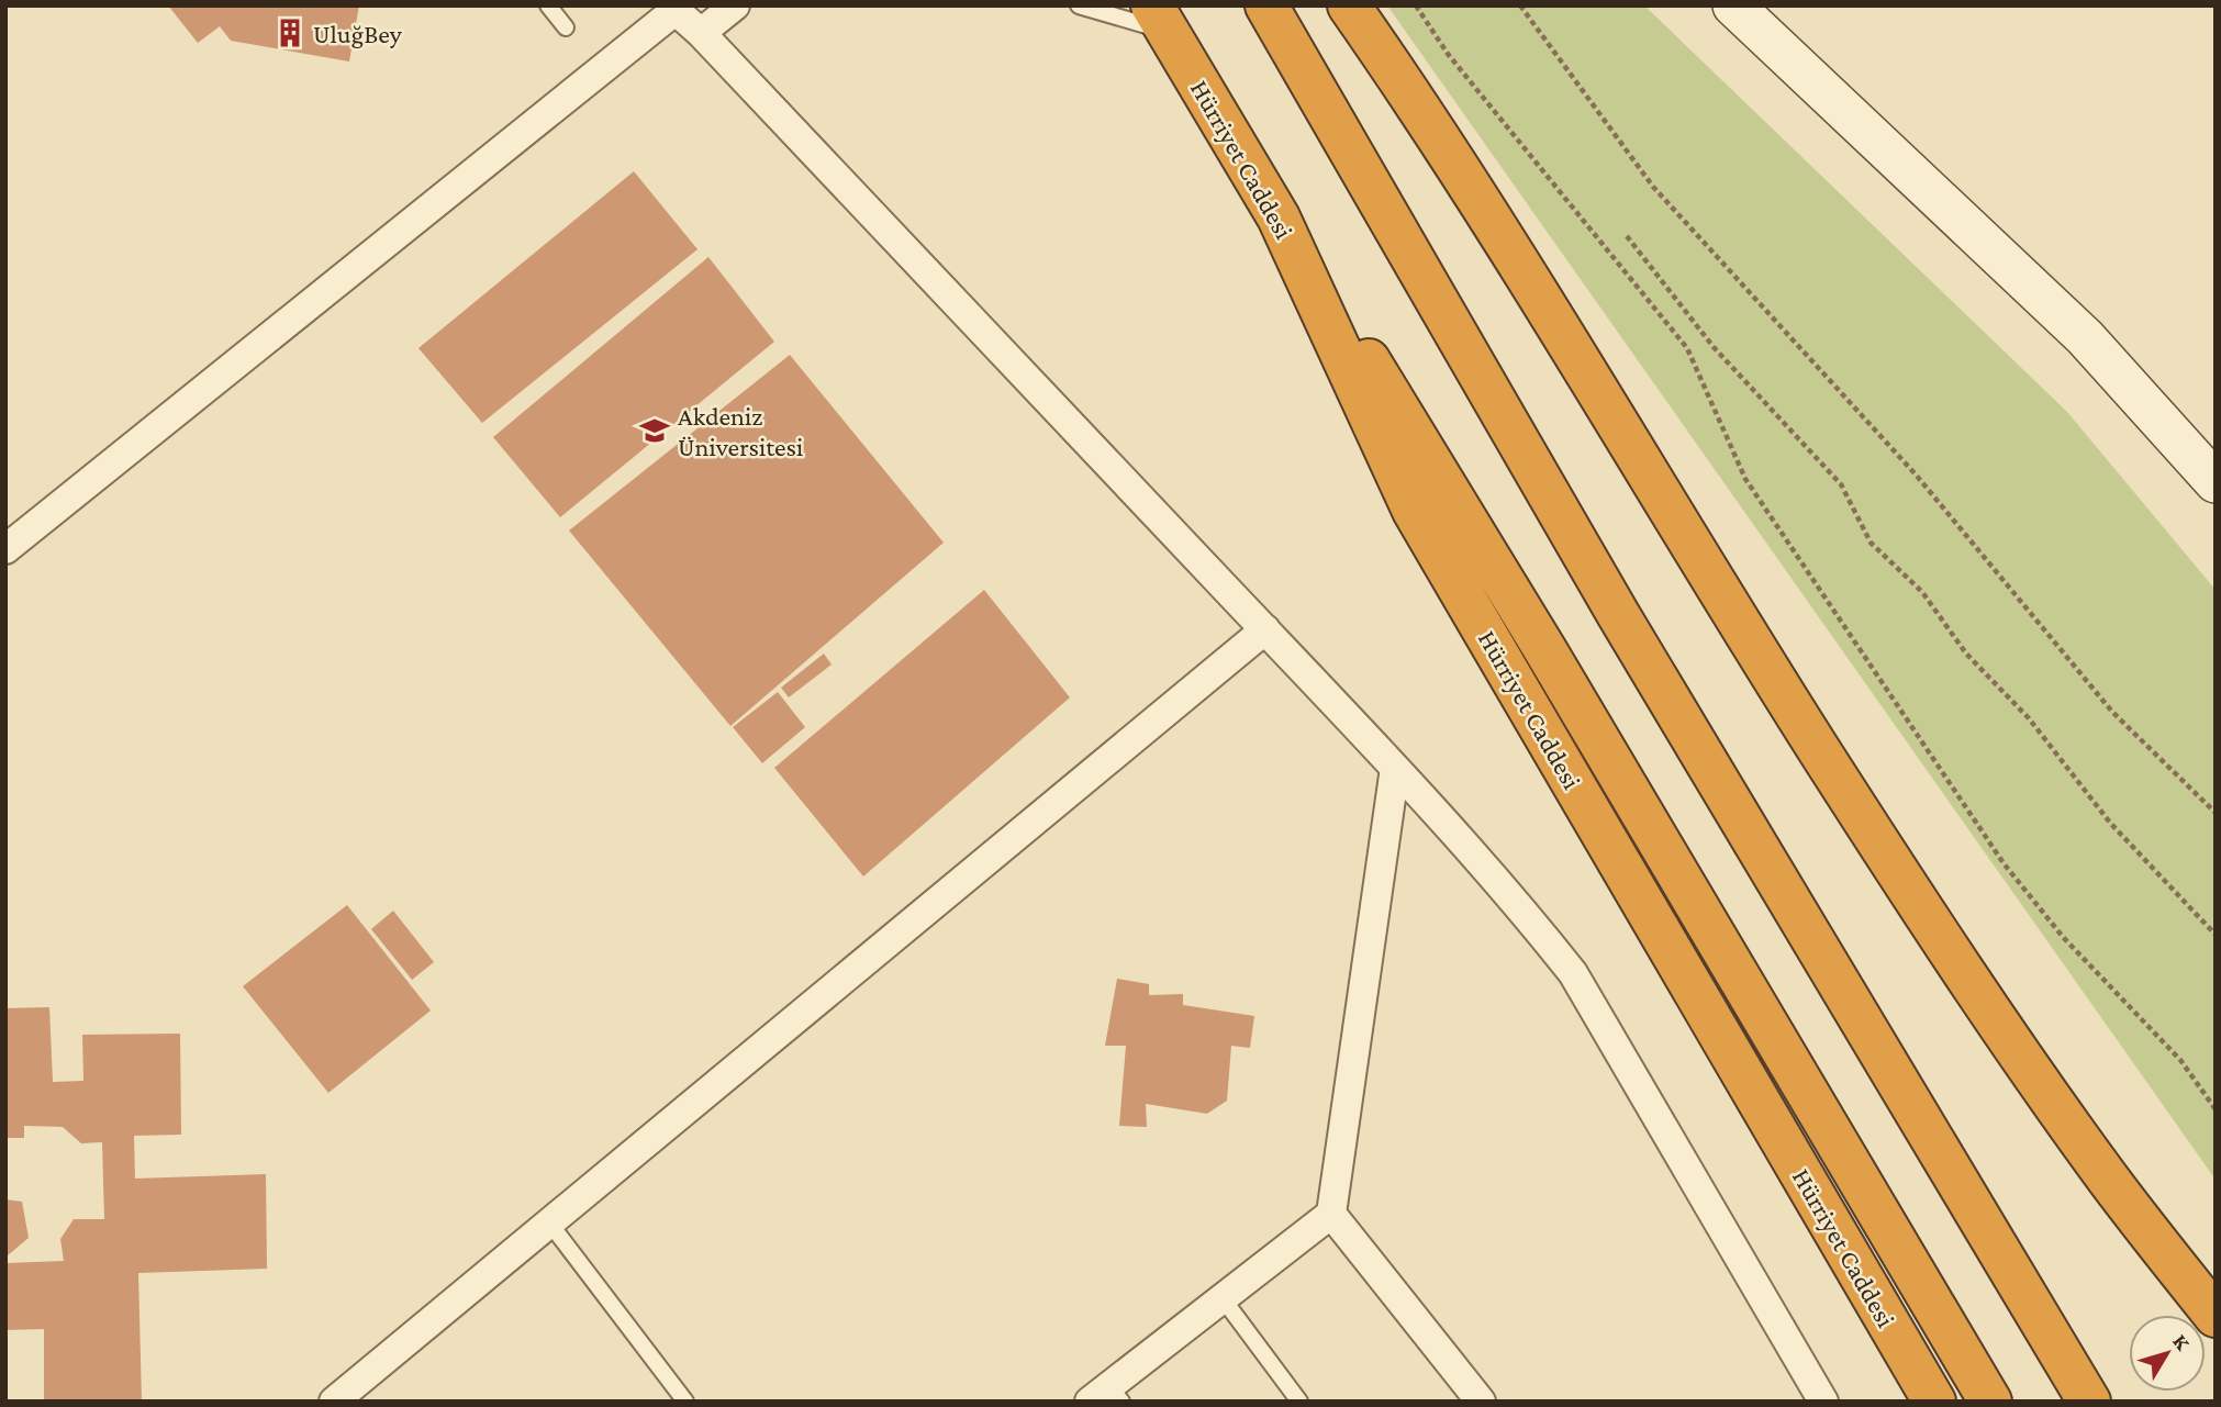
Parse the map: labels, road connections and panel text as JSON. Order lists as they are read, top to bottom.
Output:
{
  "streets": {
    "highway": ["Hürriyet Caddesi"]
  },
  "places": {
    "building": ["UluğBey"],
    "school or university": ["Akdeniz Üniversitesi"]
  },
  "north": "top right"
}
